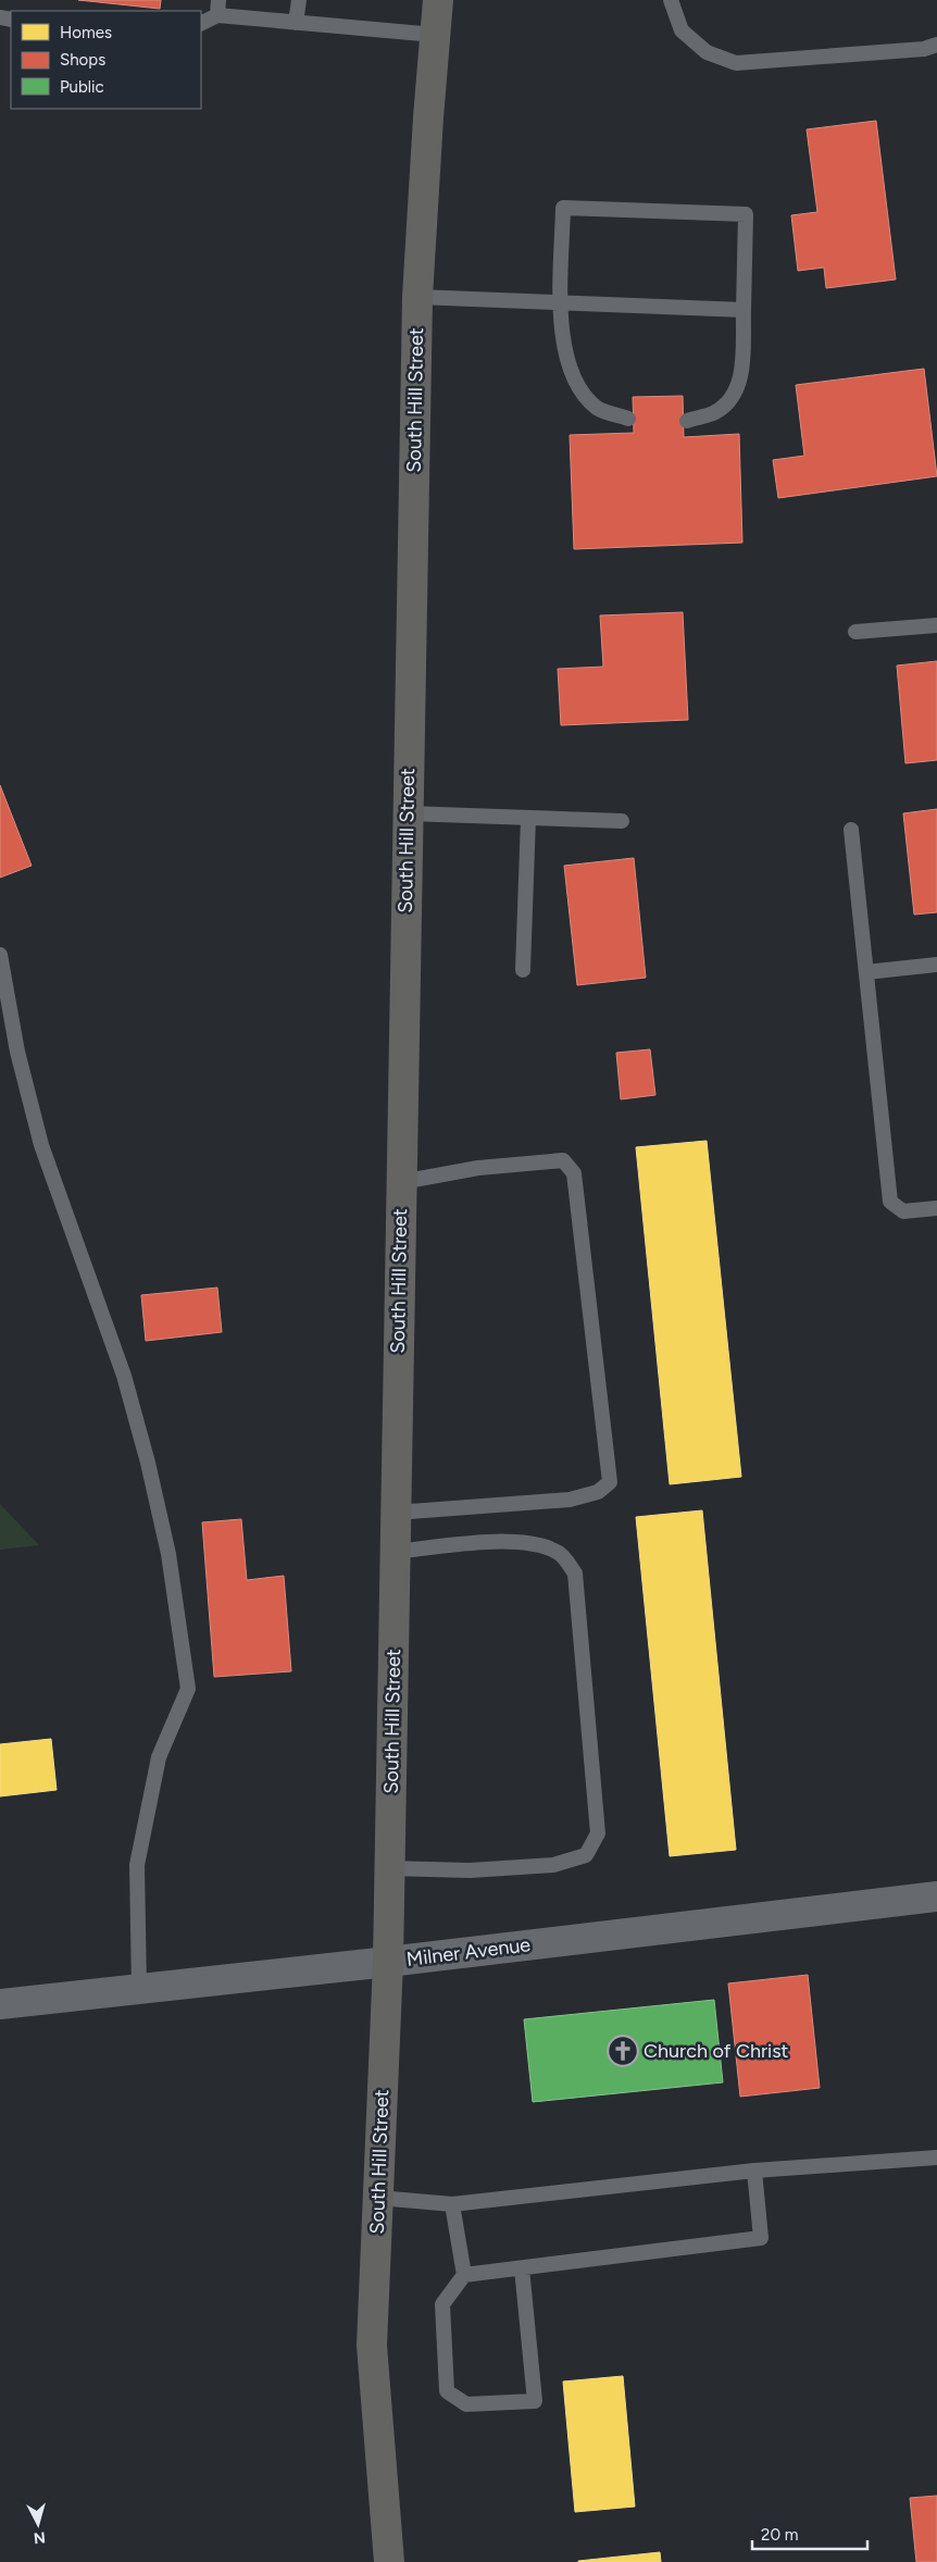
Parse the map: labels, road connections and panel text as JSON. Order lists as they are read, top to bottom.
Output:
{
  "streets": {
    "main road": ["South Hill Street"],
    "street": ["Milner Avenue"]
  },
  "crossings": [
    ["South Hill Street", "Milner Avenue"]
  ],
  "places": {
    "church": ["Church of Christ"]
  },
  "legend": ["Homes", "Shops", "Public"],
  "scale_bar": "20 m",
  "north": "bottom"
}
